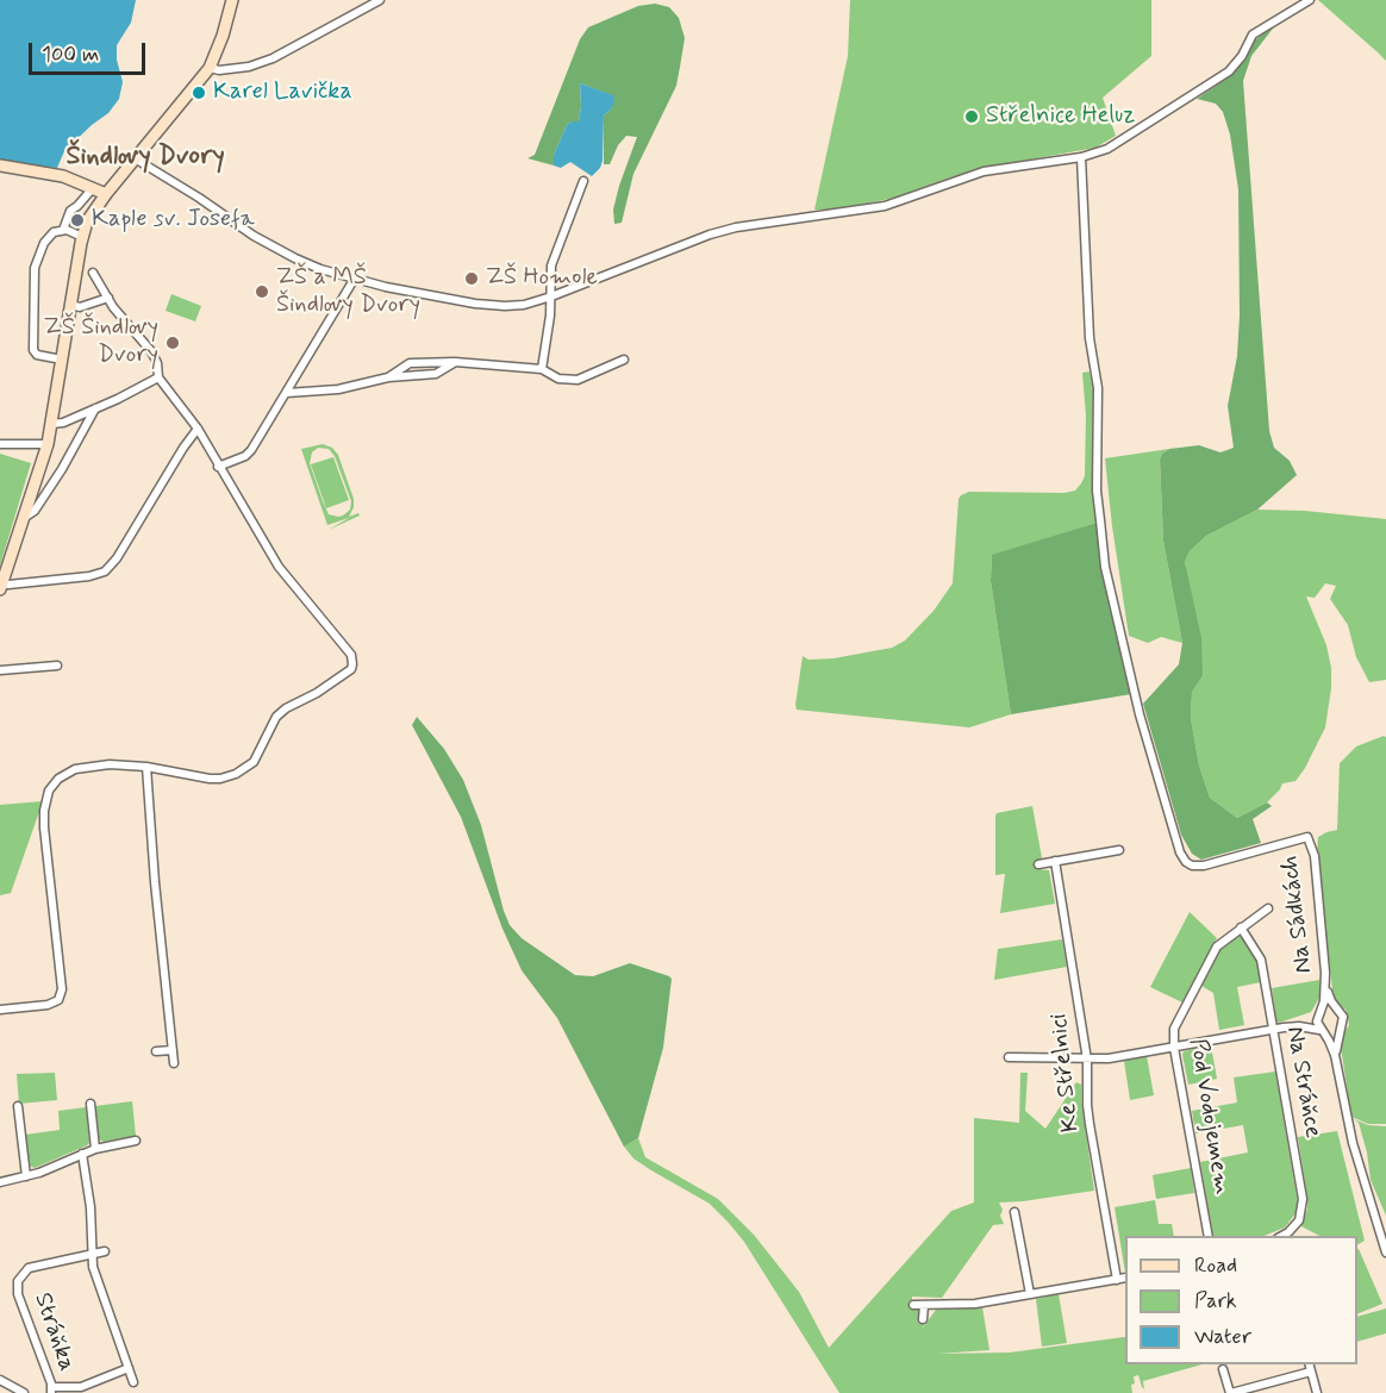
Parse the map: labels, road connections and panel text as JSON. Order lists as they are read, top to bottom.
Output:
{
  "streets": {
    "street": [
      "Na Sádkách",
      "Ke Střelnici",
      "Na Stráňce",
      "Pod Vodojemem",
      "Stráňka"
    ]
  },
  "crossings": [
    ["Na Stráňce", "Pod Vodojemem"]
  ],
  "districts": ["Šindlovy Dvory"],
  "places": [
    "Karel Lavička",
    "Střelnice Heluz",
    "Kaple sv. Josefa",
    "ZŠ Homole",
    "ZŠ a MŠ Šindlovy Dvory",
    "ZŠ Šindlovy Dvory"
  ],
  "legend": ["Road", "Park", "Water"],
  "scale_bar": "100 m"
}
